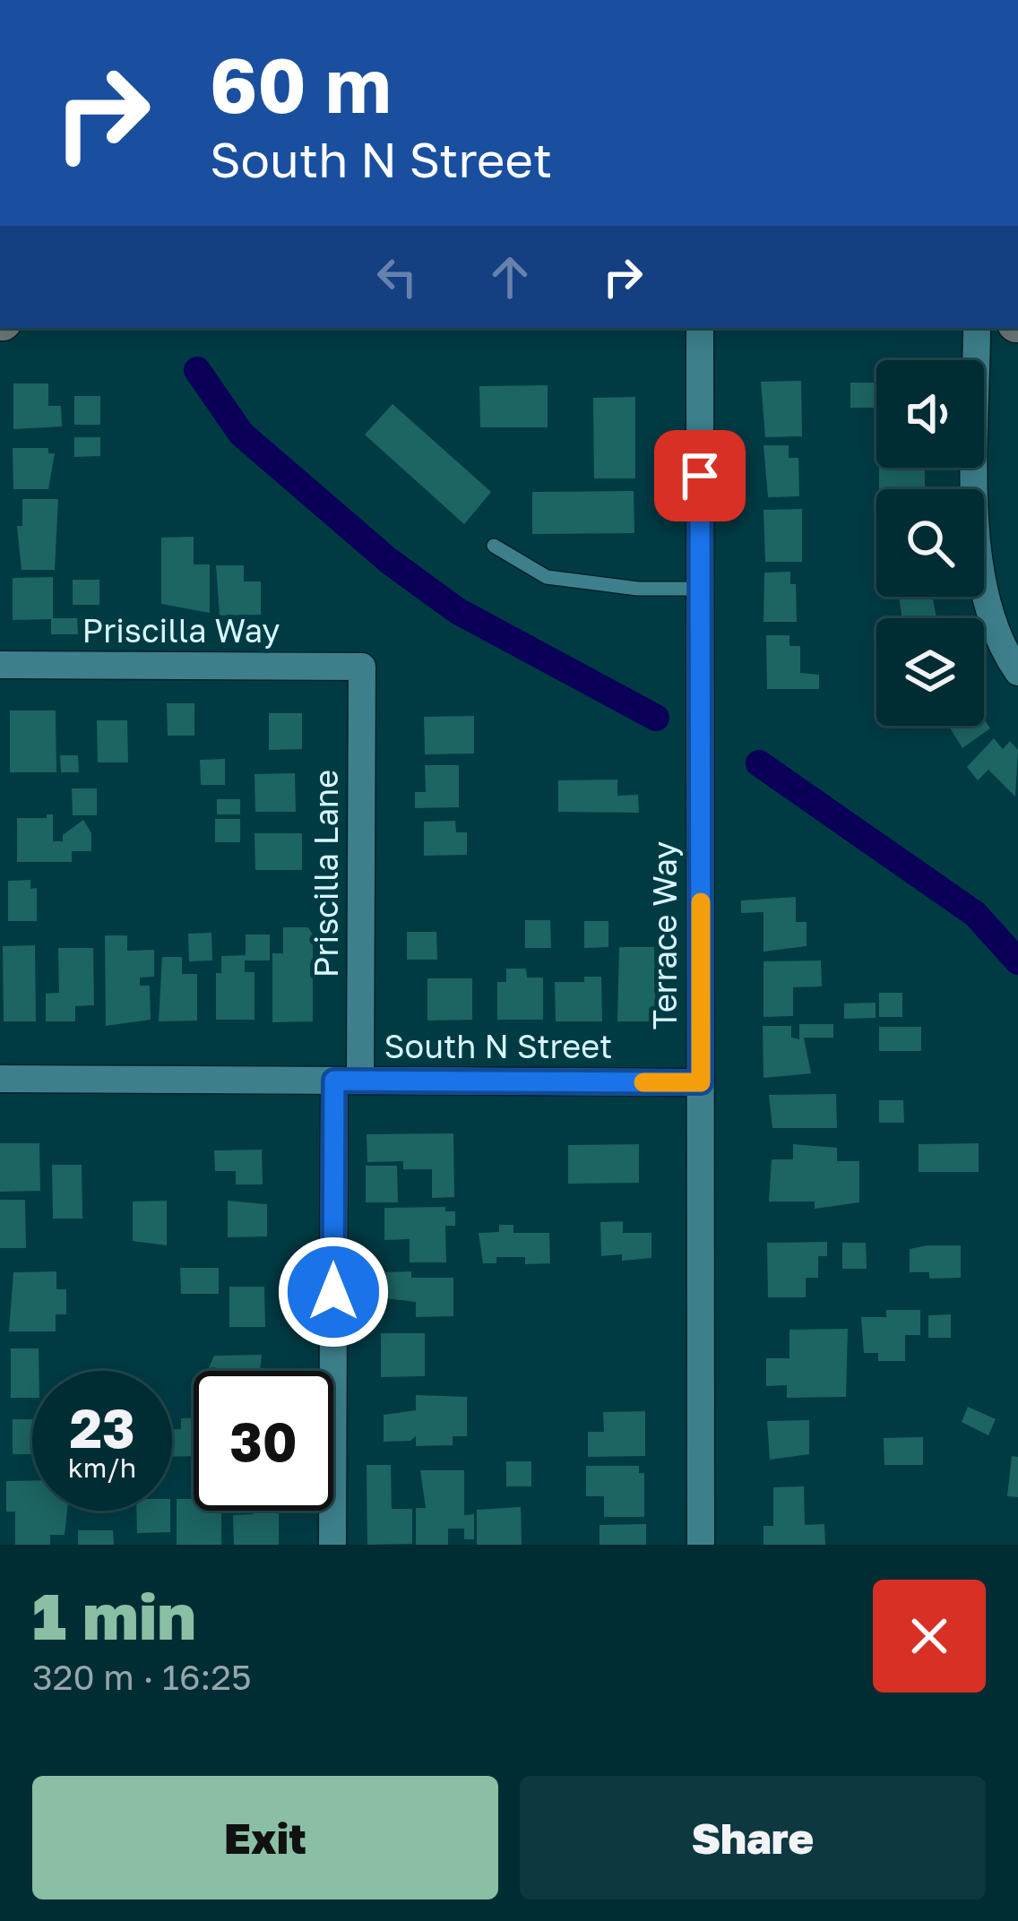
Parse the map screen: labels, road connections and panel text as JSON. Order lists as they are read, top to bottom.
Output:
{
  "streets": {
    "street": [
      "Priscilla Way",
      "Priscilla Lane",
      "Terrace Way",
      "South N Street"
    ]
  },
  "crossings": [
    ["Priscilla Way", "Priscilla Lane"],
    ["Priscilla Lane", "South N Street"],
    ["Terrace Way", "South N Street"]
  ],
  "page": {
    "turn": ["60 m", "South N Street"],
    "speed": "23 km/h",
    "limit": "30",
    "heading": ["1 min", "320 m · 16:25"],
    "buttons": ["Exit", "Share"]
  }
}
